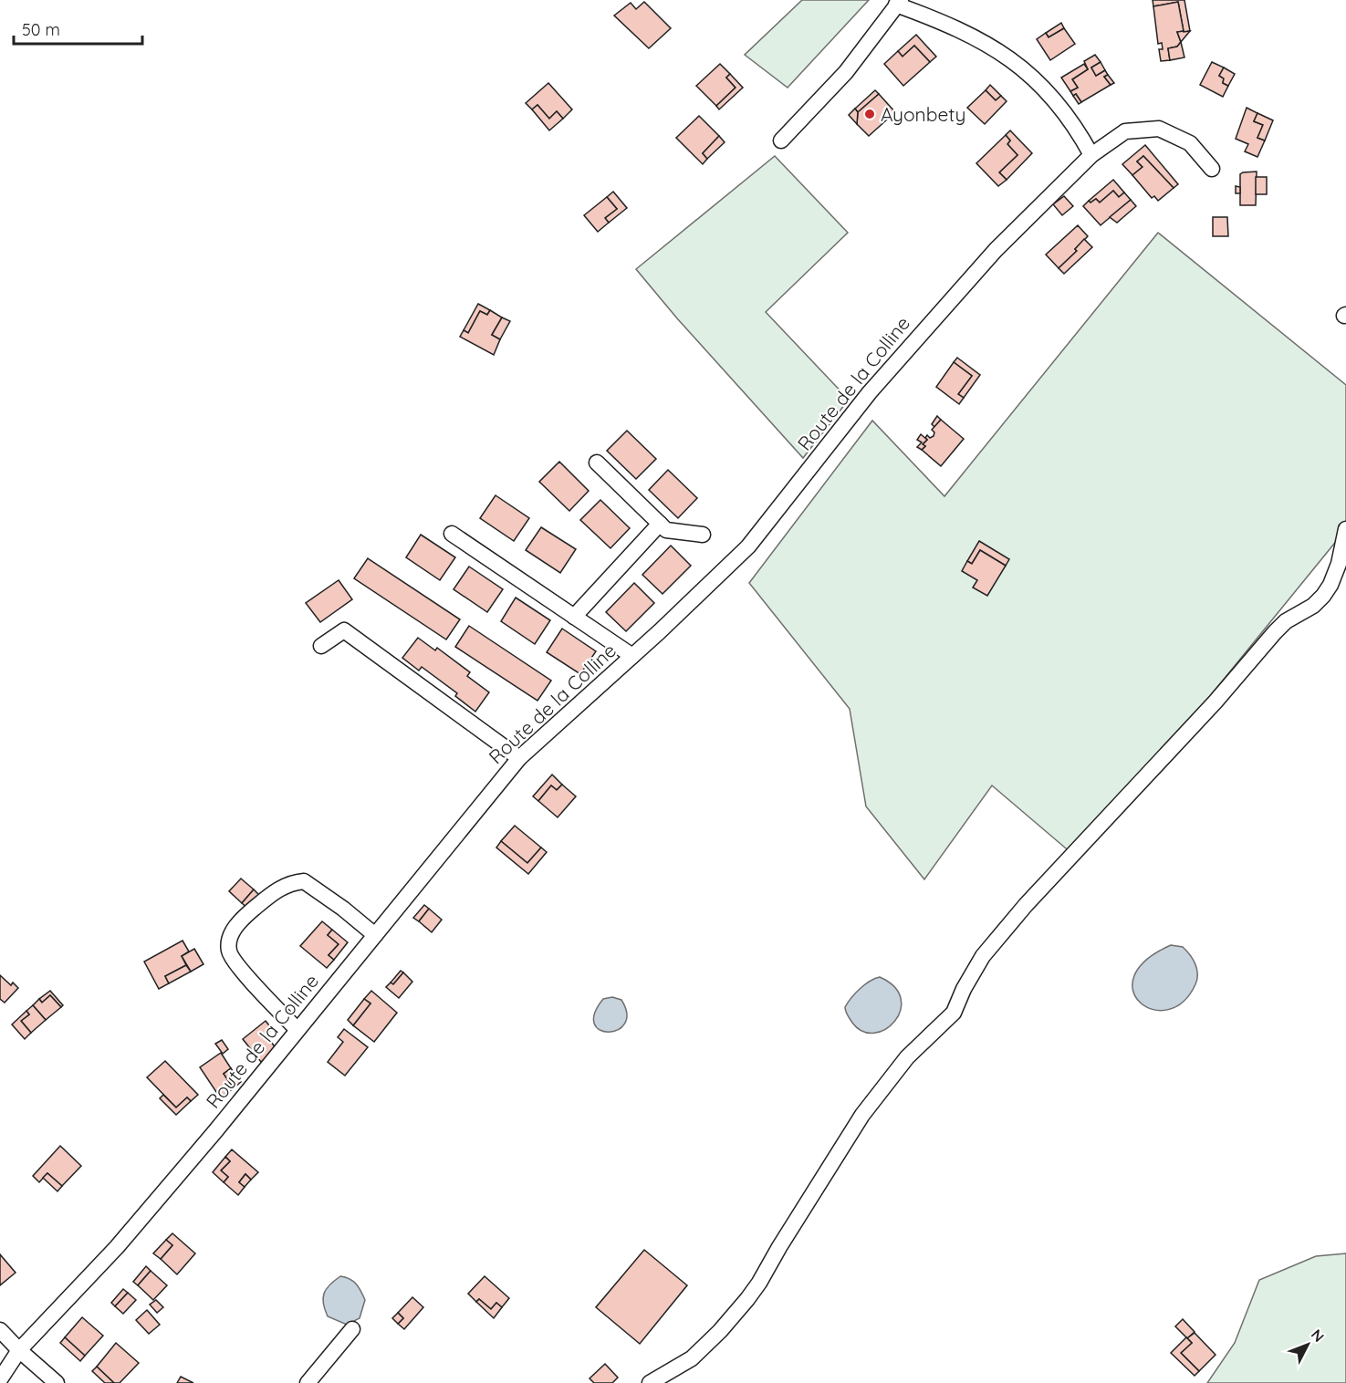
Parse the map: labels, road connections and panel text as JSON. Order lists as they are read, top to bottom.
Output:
{
  "streets": {
    "street": ["Route de la Colline"]
  },
  "places": ["Ayonbety"],
  "scale_bar": "50 m",
  "north": "top right"
}
